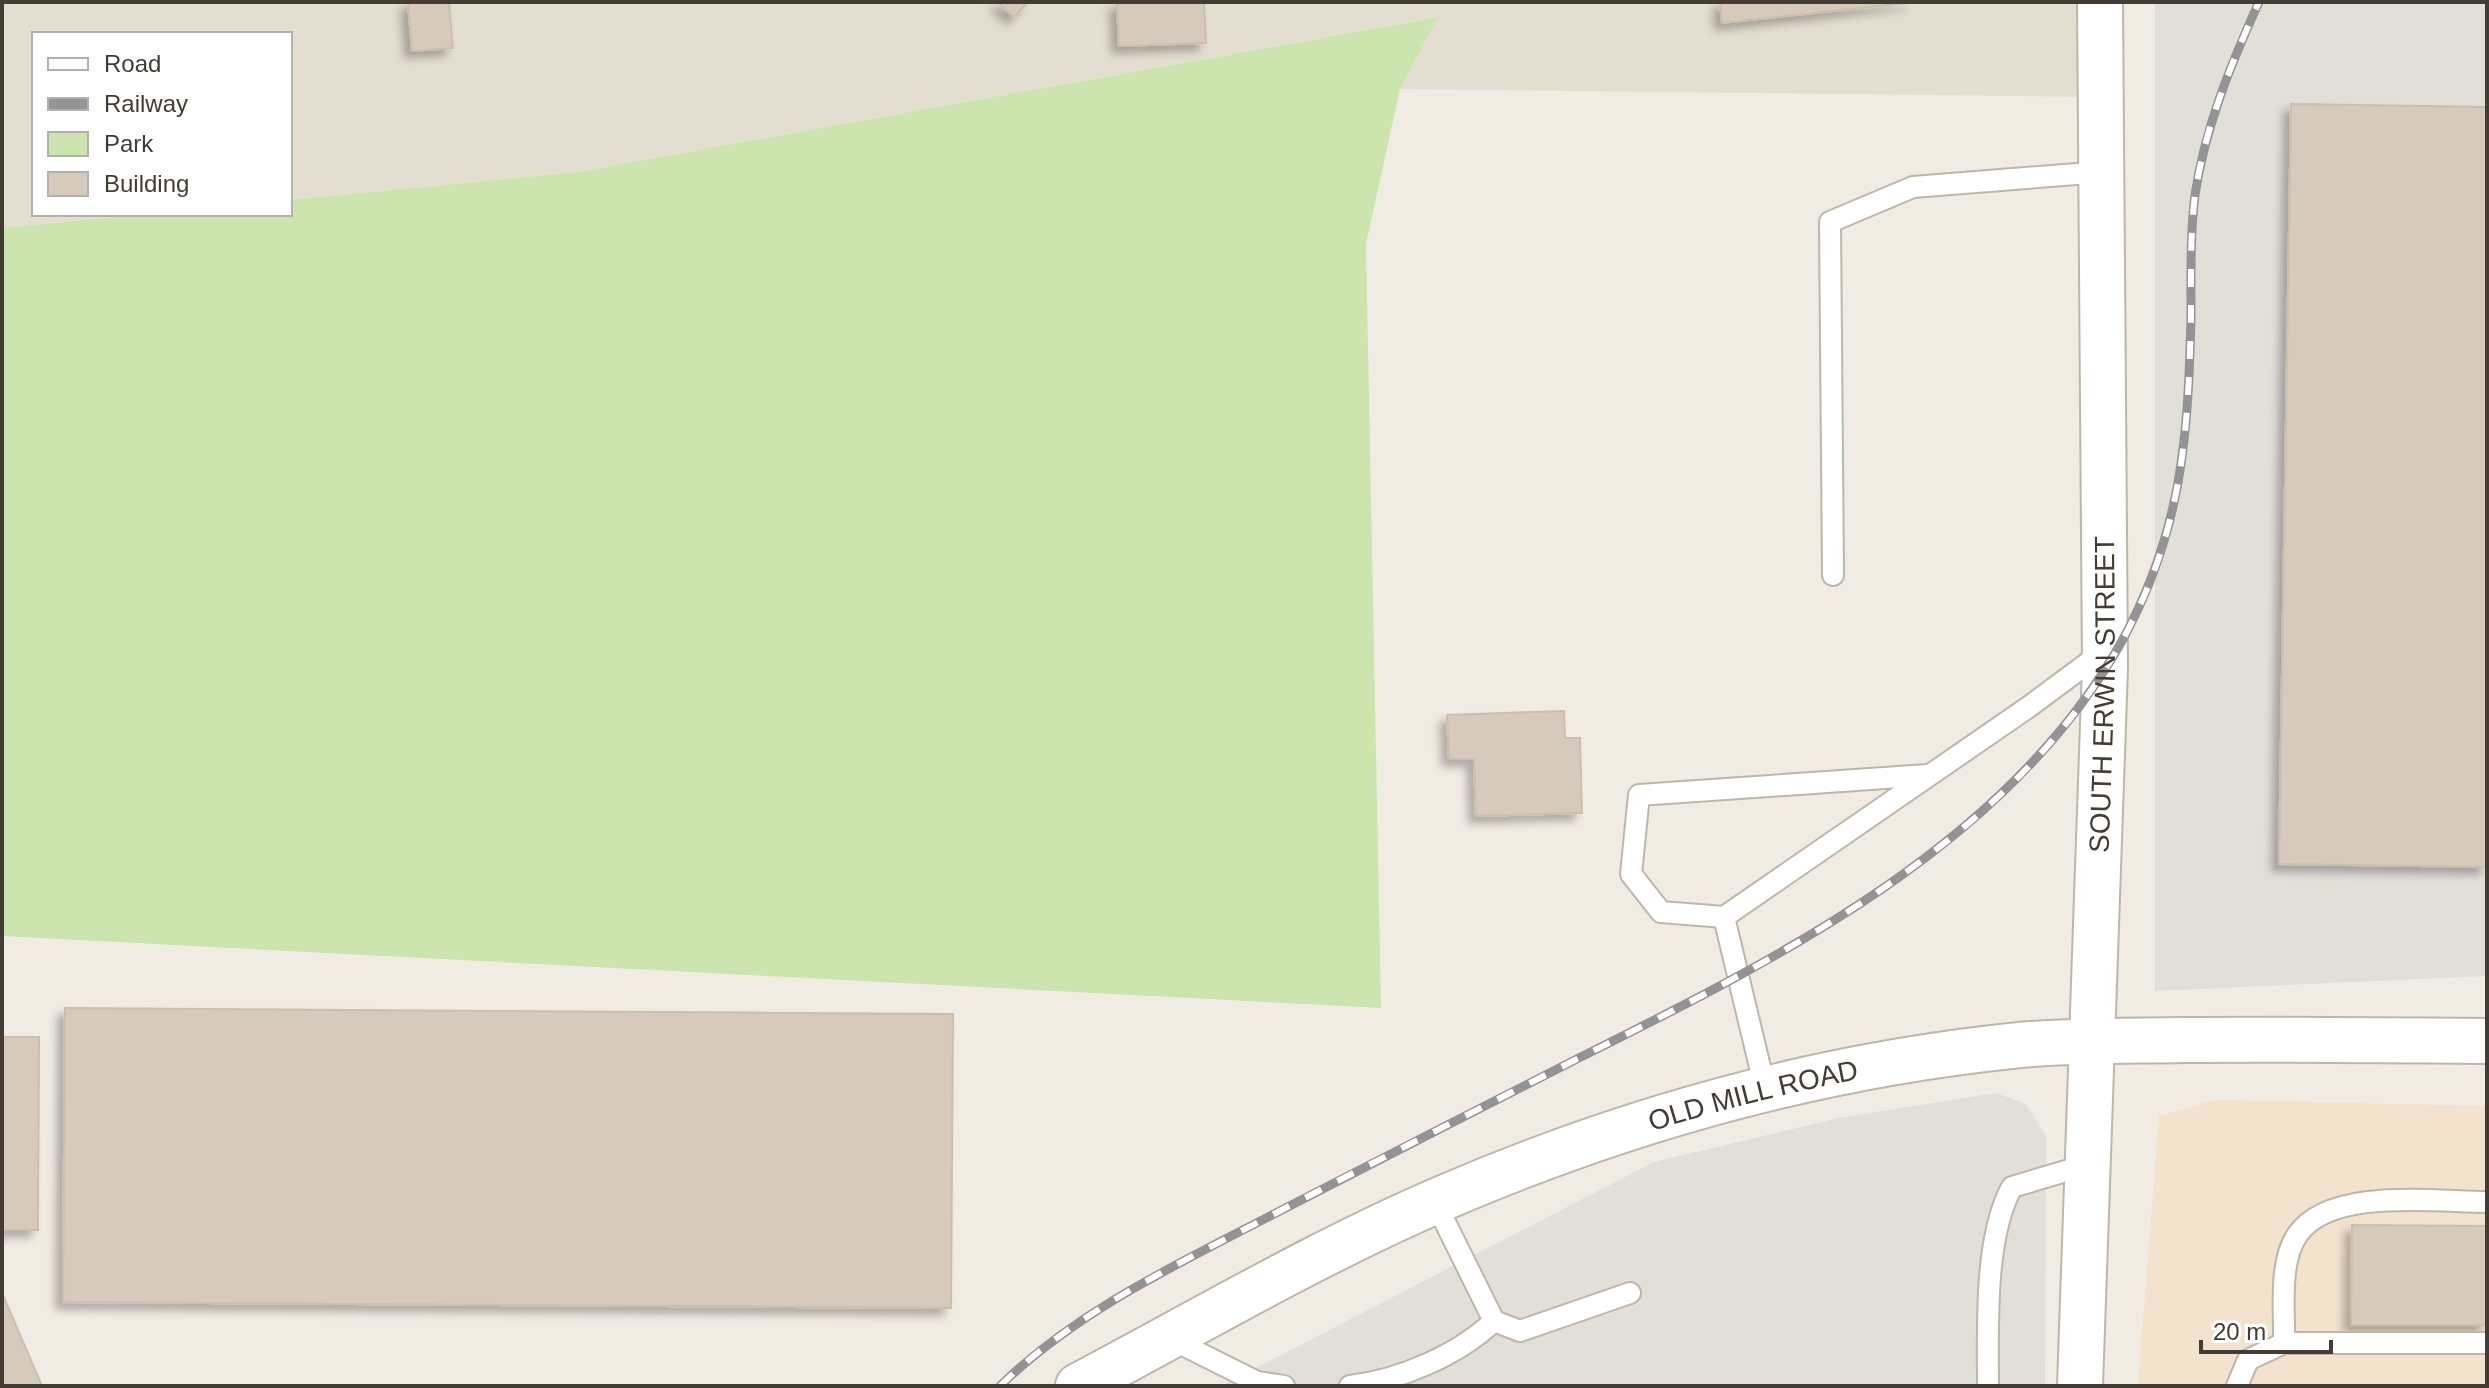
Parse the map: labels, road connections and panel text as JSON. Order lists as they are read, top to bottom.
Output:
{
  "streets": {
    "street": ["SOUTH ERWIN STREET", "OLD MILL ROAD"]
  },
  "crossings": [
    ["SOUTH ERWIN STREET", "OLD MILL ROAD"]
  ],
  "legend": [
    "Road",
    "Railway",
    "Park",
    "Building"
  ],
  "scale_bar": "20 m"
}
